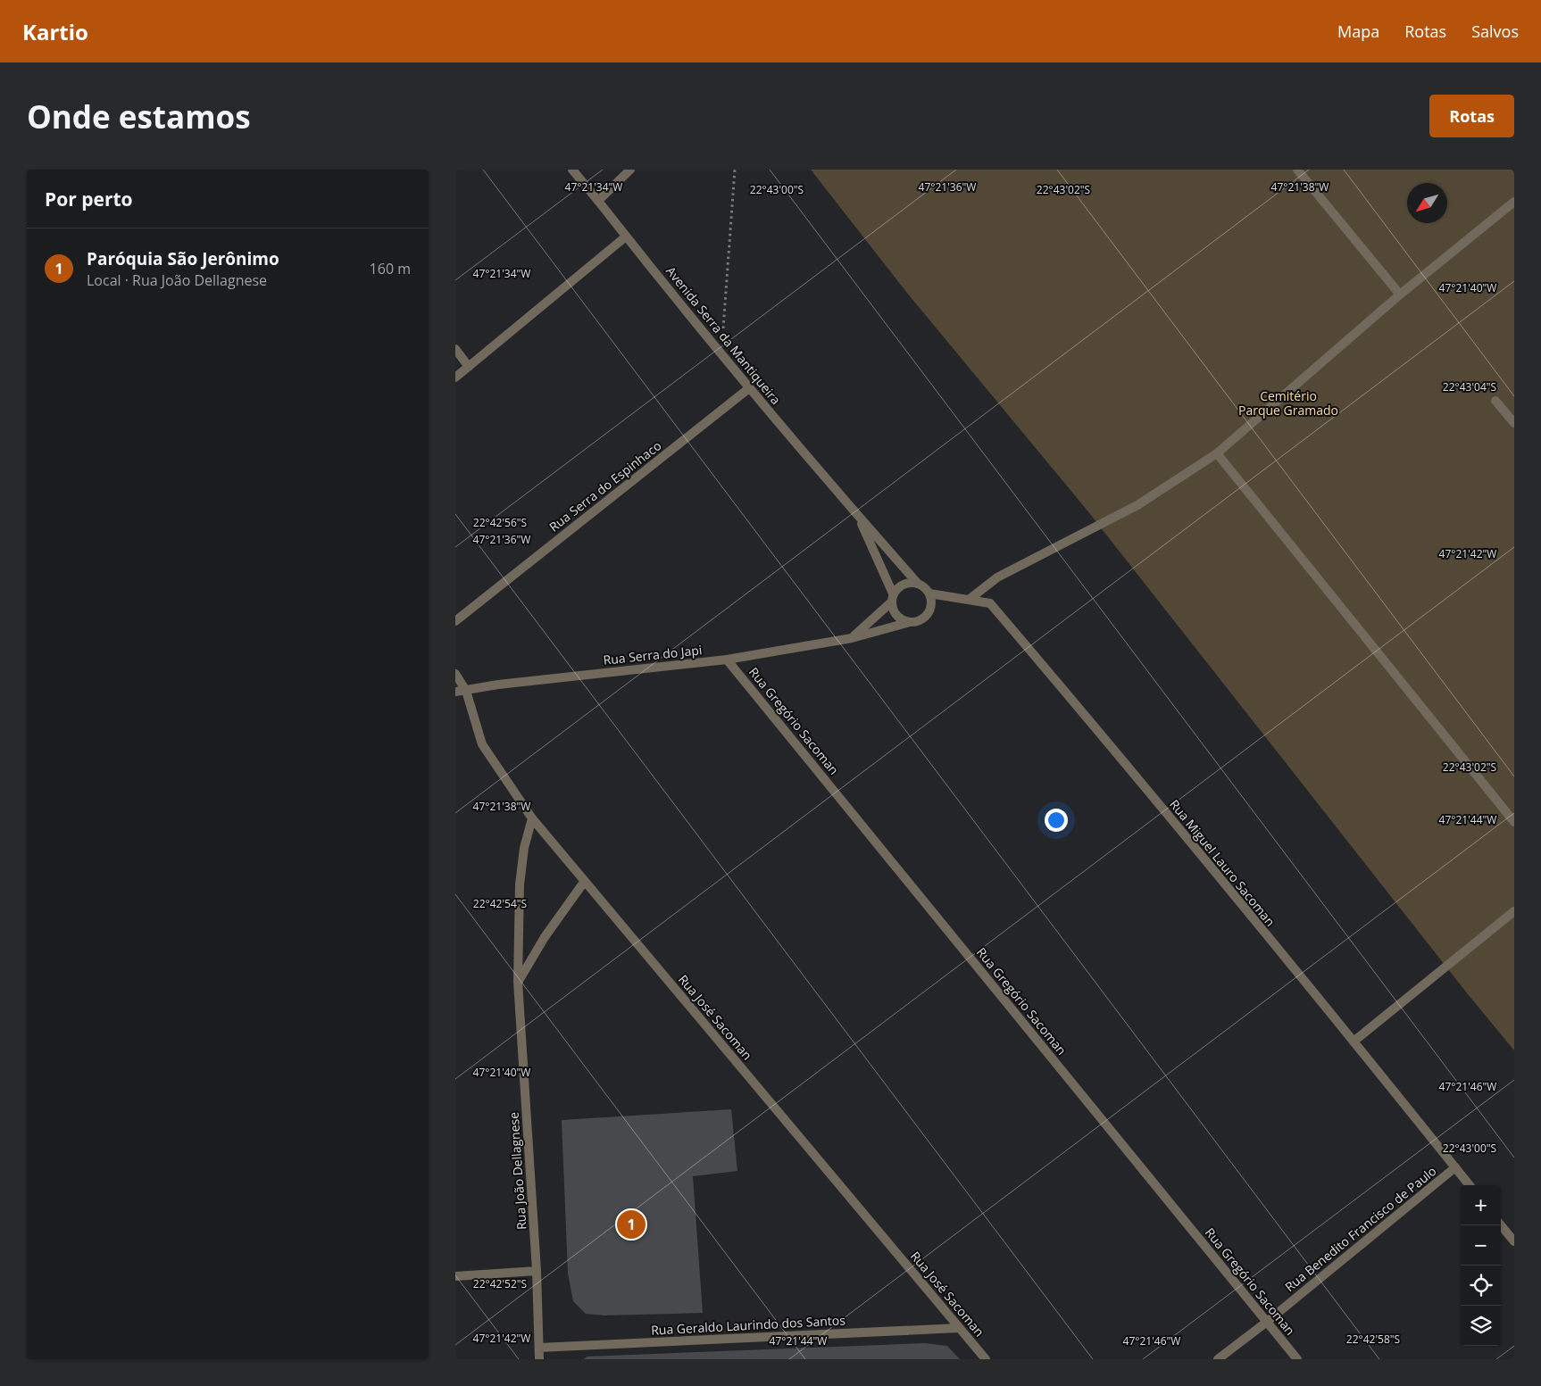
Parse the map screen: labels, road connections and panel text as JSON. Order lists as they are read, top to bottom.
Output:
{
  "streets": {
    "street": [
      "Avenida Serra da Mantiqueira",
      "Rua Serra do Espinhaco",
      "Rua Serra do Japi",
      "Rua Gregório Sacoman",
      "Rua Miguel Lauro Sacoman",
      "Rua José Sacoman",
      "Rua João Dellagnese",
      "Rua Benedito Francisco de Paulo",
      "Rua Geraldo Laurindo dos Santos"
    ]
  },
  "crossings": [
    ["Avenida Serra da Mantiqueira", "Rua Serra do Espinhaco"],
    ["Avenida Serra da Mantiqueira", "Rua Serra do Japi"],
    ["Avenida Serra da Mantiqueira", "Rua Miguel Lauro Sacoman"],
    ["Rua Serra do Japi", "Rua Gregório Sacoman"],
    ["Rua Serra do Japi", "Rua Miguel Lauro Sacoman"],
    ["Rua Serra do Japi", "Rua José Sacoman"],
    ["Rua Gregório Sacoman", "Rua Benedito Francisco de Paulo"],
    ["Rua Miguel Lauro Sacoman", "Rua Benedito Francisco de Paulo"],
    ["Rua José Sacoman", "Rua João Dellagnese"],
    ["Rua José Sacoman", "Rua Geraldo Laurindo dos Santos"],
    ["Rua João Dellagnese", "Rua Geraldo Laurindo dos Santos"]
  ],
  "parks": ["Cemitério Parque Gramado"],
  "north": "bottom left",
  "page": {
    "header": "Kartio",
    "nav": ["Mapa", "Rotas", "Salvos"],
    "buttons": "Rotas",
    "title": "Onde estamos",
    "heading": "Por perto",
    "list": [
      {
        "mark": "1",
        "name": "Paróquia São Jerônimo",
        "note": "Local · Rua João Dellagnese",
        "value": "160 m"
      }
    ],
    "map_buttons": ["+", "−"],
    "pins": "1"
  },
  "coordinates": [
    "47°21'38\"W",
    "47°21'34\"W",
    "47°21'36\"W",
    "22°43'00\"S",
    "22°43'02\"S",
    "47°21'40\"W",
    "22°43'04\"S",
    "22°42'56\"S",
    "47°21'42\"W",
    "47°21'44\"W",
    "22°42'54\"S",
    "47°21'46\"W",
    "22°42'52\"S",
    "22°42'58\"S"
  ]
}
